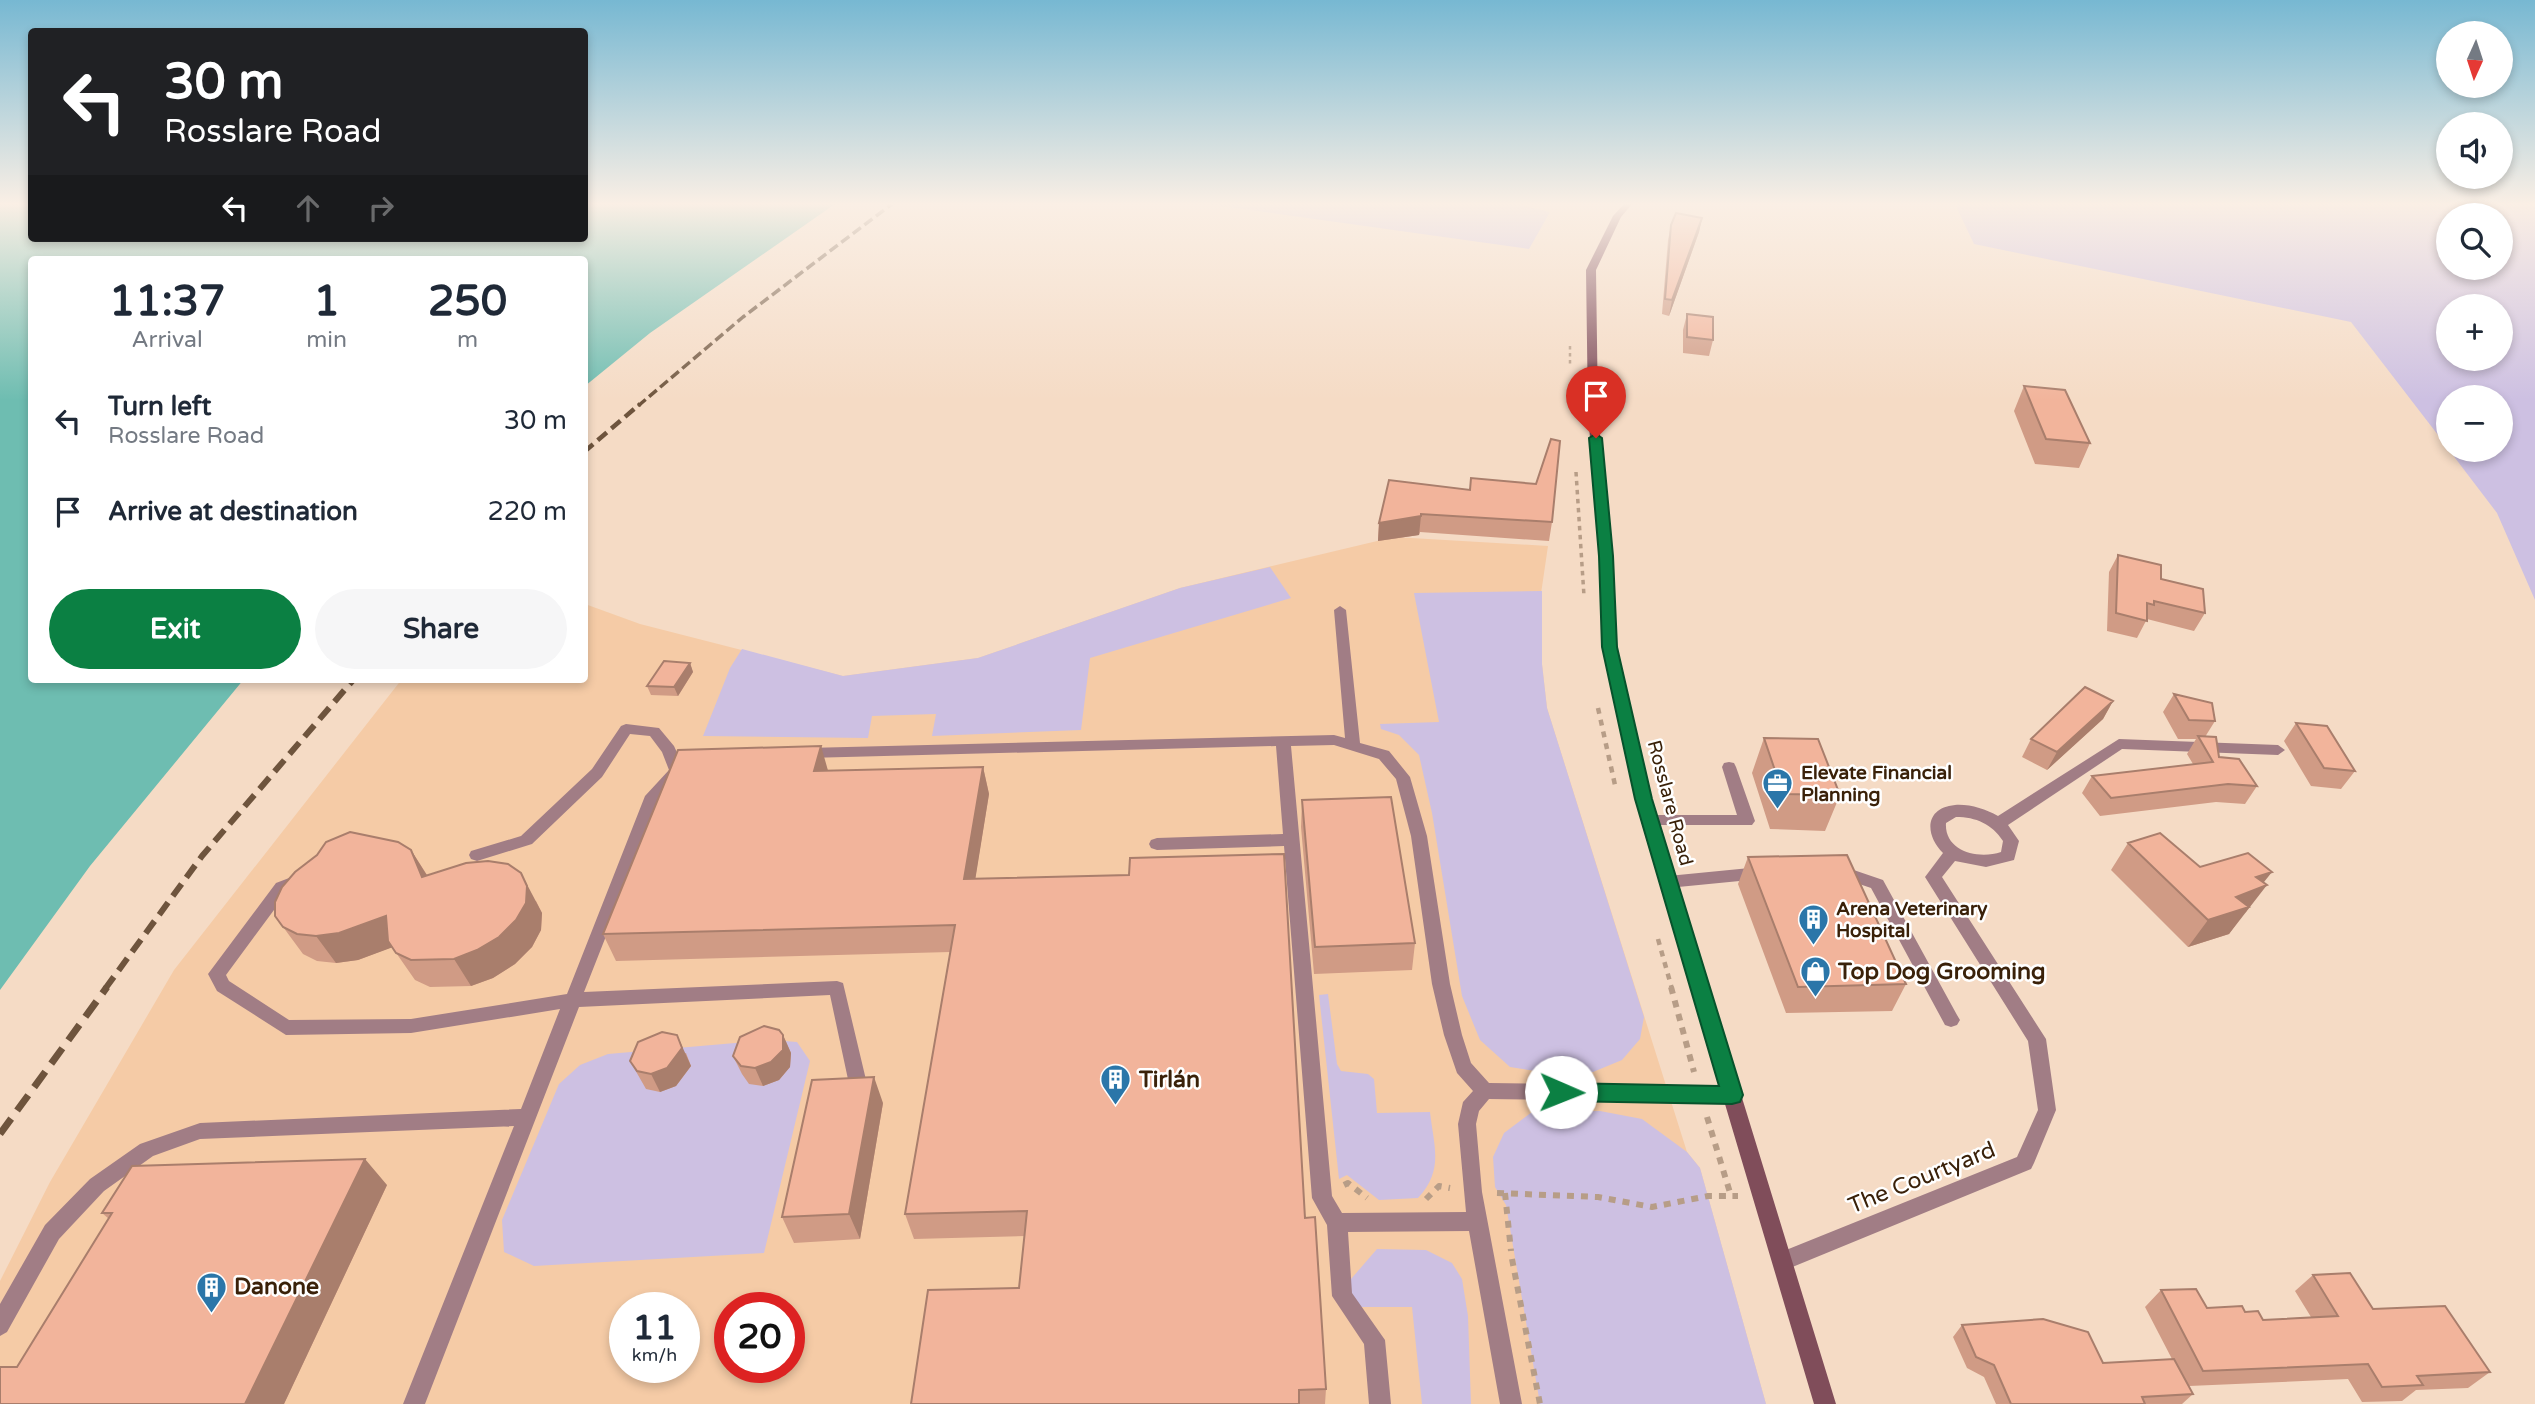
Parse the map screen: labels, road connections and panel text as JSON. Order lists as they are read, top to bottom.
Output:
{
  "streets": {
    "main road": ["Rosslare Road"],
    "street": ["The Courtyard"]
  },
  "crossings": [
    ["Rosslare Road", "The Courtyard"]
  ],
  "places": {
    "office": ["Elevate Financial Planning"],
    "building": ["Arena Veterinary Hospital", "Tirlán", "Danone"],
    "shop": ["Top Dog Grooming"]
  },
  "north": "bottom",
  "page": {
    "map_buttons": ["+", "−"],
    "turn": ["30 m", "Rosslare Road"],
    "eta": [
      "11:37",
      "Arrival",
      "1",
      "min",
      "250",
      "m"
    ],
    "list": [
      {
        "name": "Turn left",
        "note": "Rosslare Road",
        "value": "30 m"
      },
      {
        "name": "Arrive at destination",
        "value": "220 m"
      }
    ],
    "buttons": ["Exit", "Share"],
    "speed": "11 km/h",
    "limit": "20"
  }
}
